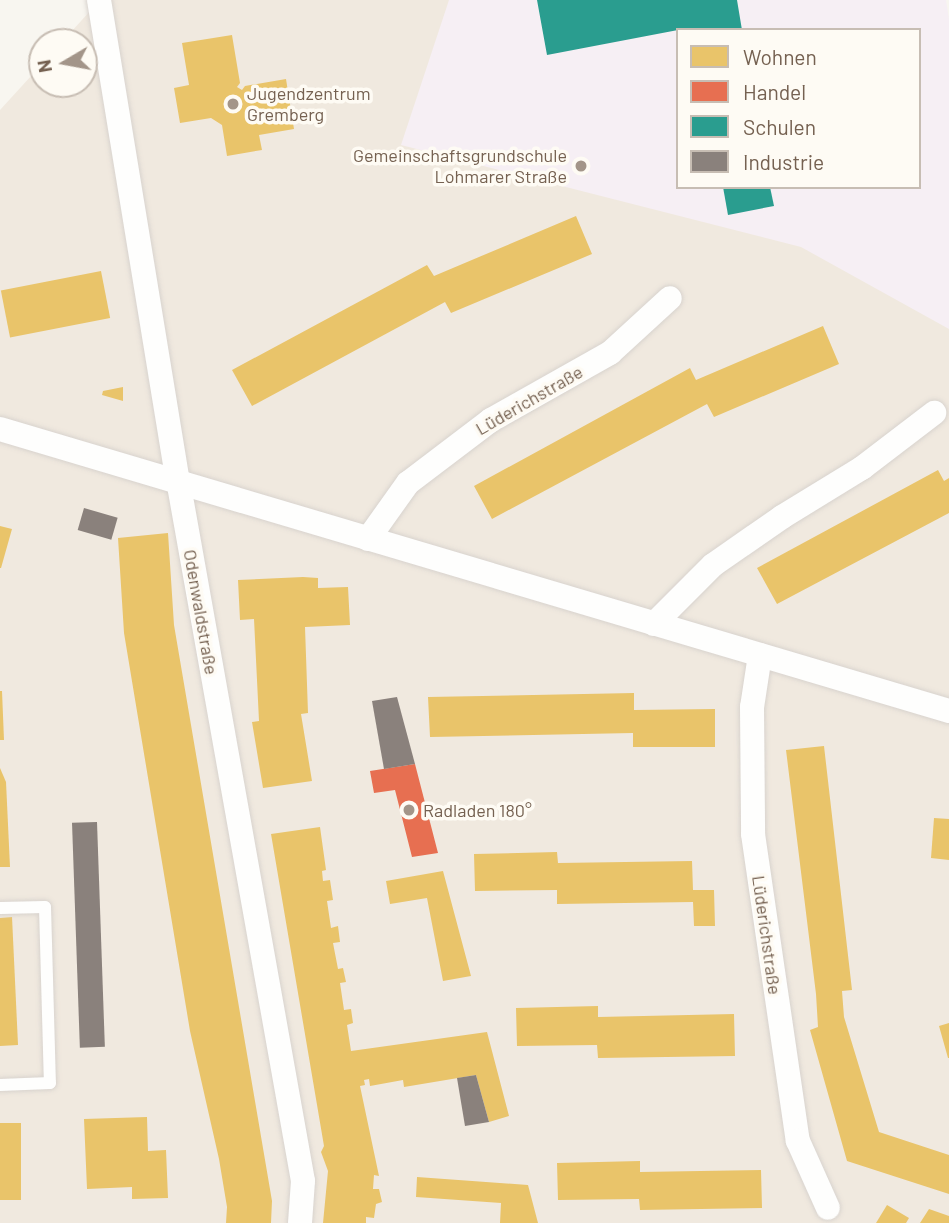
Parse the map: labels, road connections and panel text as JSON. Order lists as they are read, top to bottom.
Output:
{
  "streets": {
    "street": ["Lüderichstraße", "Odenwaldstraße"]
  },
  "places": ["Jugendzentrum Gremberg", "Gemeinschaftsgrundschule Lohmarer Straße", "Radladen 180°"],
  "legend": [
    "Wohnen",
    "Handel",
    "Schulen",
    "Industrie"
  ],
  "north": "left"
}
